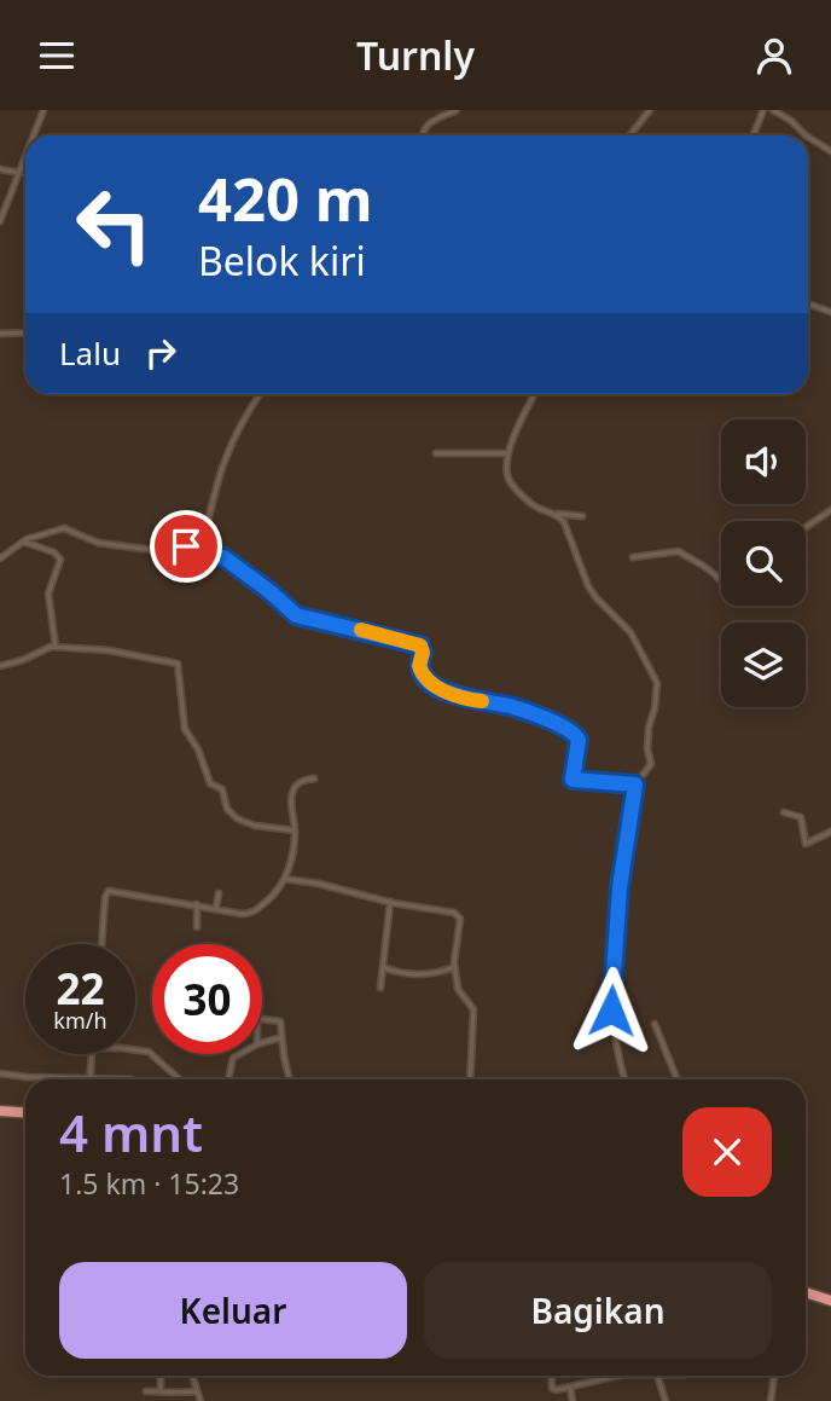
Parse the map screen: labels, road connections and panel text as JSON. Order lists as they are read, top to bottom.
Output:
{
  "page": {
    "header": "Turnly",
    "turn": ["420 m", "Belok kiri"],
    "then": "Lalu",
    "speed": "22 km/h",
    "limit": "30",
    "heading": ["4 mnt", "1.5 km · 15:23"],
    "buttons": ["Keluar", "Bagikan"]
  }
}
